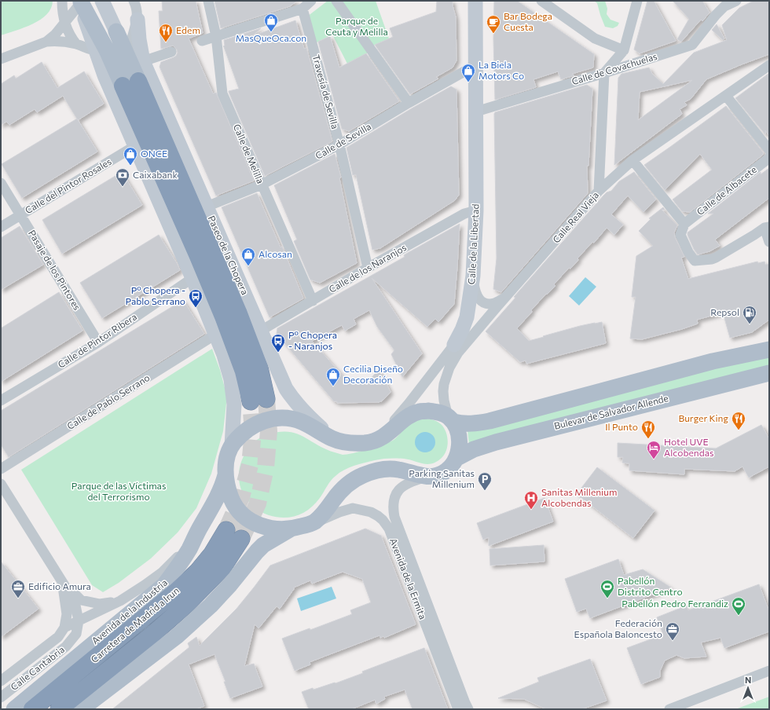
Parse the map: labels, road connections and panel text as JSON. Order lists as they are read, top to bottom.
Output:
{
  "streets": {
    "highway": ["Carretera de Madrid a Irun"],
    "main road": [
      "Calle de la Libertad",
      "Paseo de la Chopera",
      "Bulevar de Salvador Allende",
      "Avenida de la Industria"
    ],
    "street": [
      "Calle de Covachuelas",
      "Travesía de Sevilla",
      "Calle de Sevilla",
      "Calle de Melilla",
      "Calle del Pintor Rosales",
      "Calle de Albacete",
      "Calle Real Vieja",
      "Calle de los Naranjos",
      "Pasaje de los Pintores",
      "Calle de Pintor Ribera",
      "Calle de Pablo Serrano",
      "Avenida de la Ermita",
      "Calle Cantabria"
    ]
  },
  "crossings": [
    ["Calle de Covachuelas", "Calle de la Libertad"],
    ["Travesía de Sevilla", "Calle de Sevilla"],
    ["Travesía de Sevilla", "Calle de los Naranjos"],
    ["Calle de Sevilla", "Calle de Melilla"],
    ["Calle de Sevilla", "Calle de la Libertad"],
    ["Calle de Sevilla", "Paseo de la Chopera"],
    ["Calle de Melilla", "Calle de los Naranjos"],
    ["Calle del Pintor Rosales", "Paseo de la Chopera"],
    ["Calle del Pintor Rosales", "Pasaje de los Pintores"],
    ["Calle de la Libertad", "Calle de los Naranjos"],
    ["Paseo de la Chopera", "Calle de los Naranjos"],
    ["Paseo de la Chopera", "Calle de Pintor Ribera"],
    ["Paseo de la Chopera", "Calle de Pablo Serrano"],
    ["Pasaje de los Pintores", "Calle de Pintor Ribera"],
    ["Avenida de la Industria", "Calle Cantabria"]
  ],
  "parks": ["Parque de Ceuta y Melilla", "Parque de las Víctimas del Terrorismo"],
  "places": {
    "shop": [
      "MasQueOca.con",
      "La Biela Motors Co",
      "ONCE",
      "Alcosan",
      "Cecilia Diseño Decoración"
    ],
    "cafe": ["Bar Bodega Cuesta"],
    "restaurant": ["Edem", "Burger King", "Il Punto"],
    "bank": ["Caixabank"],
    "bus stop": ["Pº Chopera - Pablo Serrano", "Pº Chopera - Naranjos"],
    "fuel station": ["Repsol"],
    "hotel": ["Hotel UVE Alcobendas"],
    "parking": ["Parking Sanitas Millenium"],
    "hospital": ["Sanitas Millenium Alcobendas"],
    "office": ["Edificio Amura", "Federación Española Baloncesto"],
    "sports": ["Pabellón Distrito Centro", "Pabellón Pedro Ferrandiz"]
  },
  "north": "top"
}
